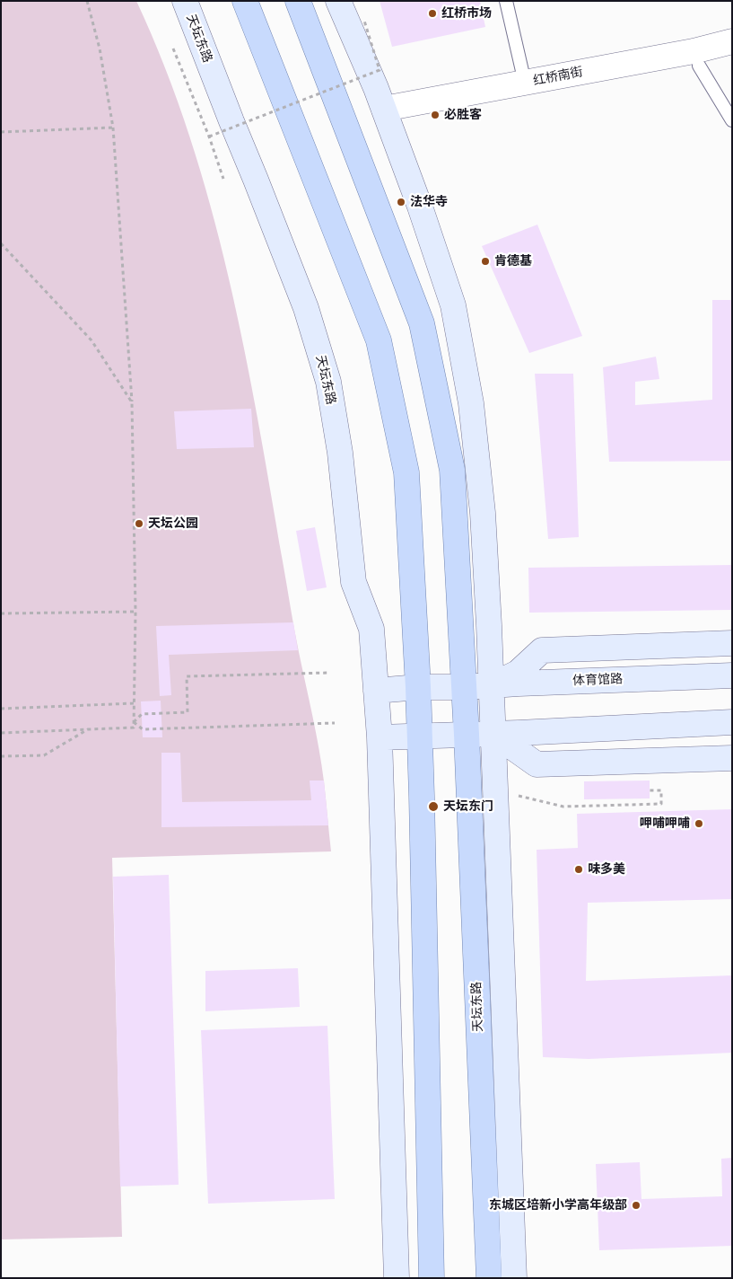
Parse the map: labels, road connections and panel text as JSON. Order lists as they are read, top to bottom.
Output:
{
  "streets": {
    "main road": ["天坛东路"],
    "street": ["红桥南街", "体育馆路"]
  },
  "crossings": [
    ["天坛东路", "体育馆路"]
  ],
  "places": [
    "红桥市场",
    "必胜客",
    "法华寺",
    "肯德基",
    "天坛公园",
    "天坛东门",
    "呷哺呷哺",
    "味多美",
    "东城区培新小学高年级部"
  ]
}
